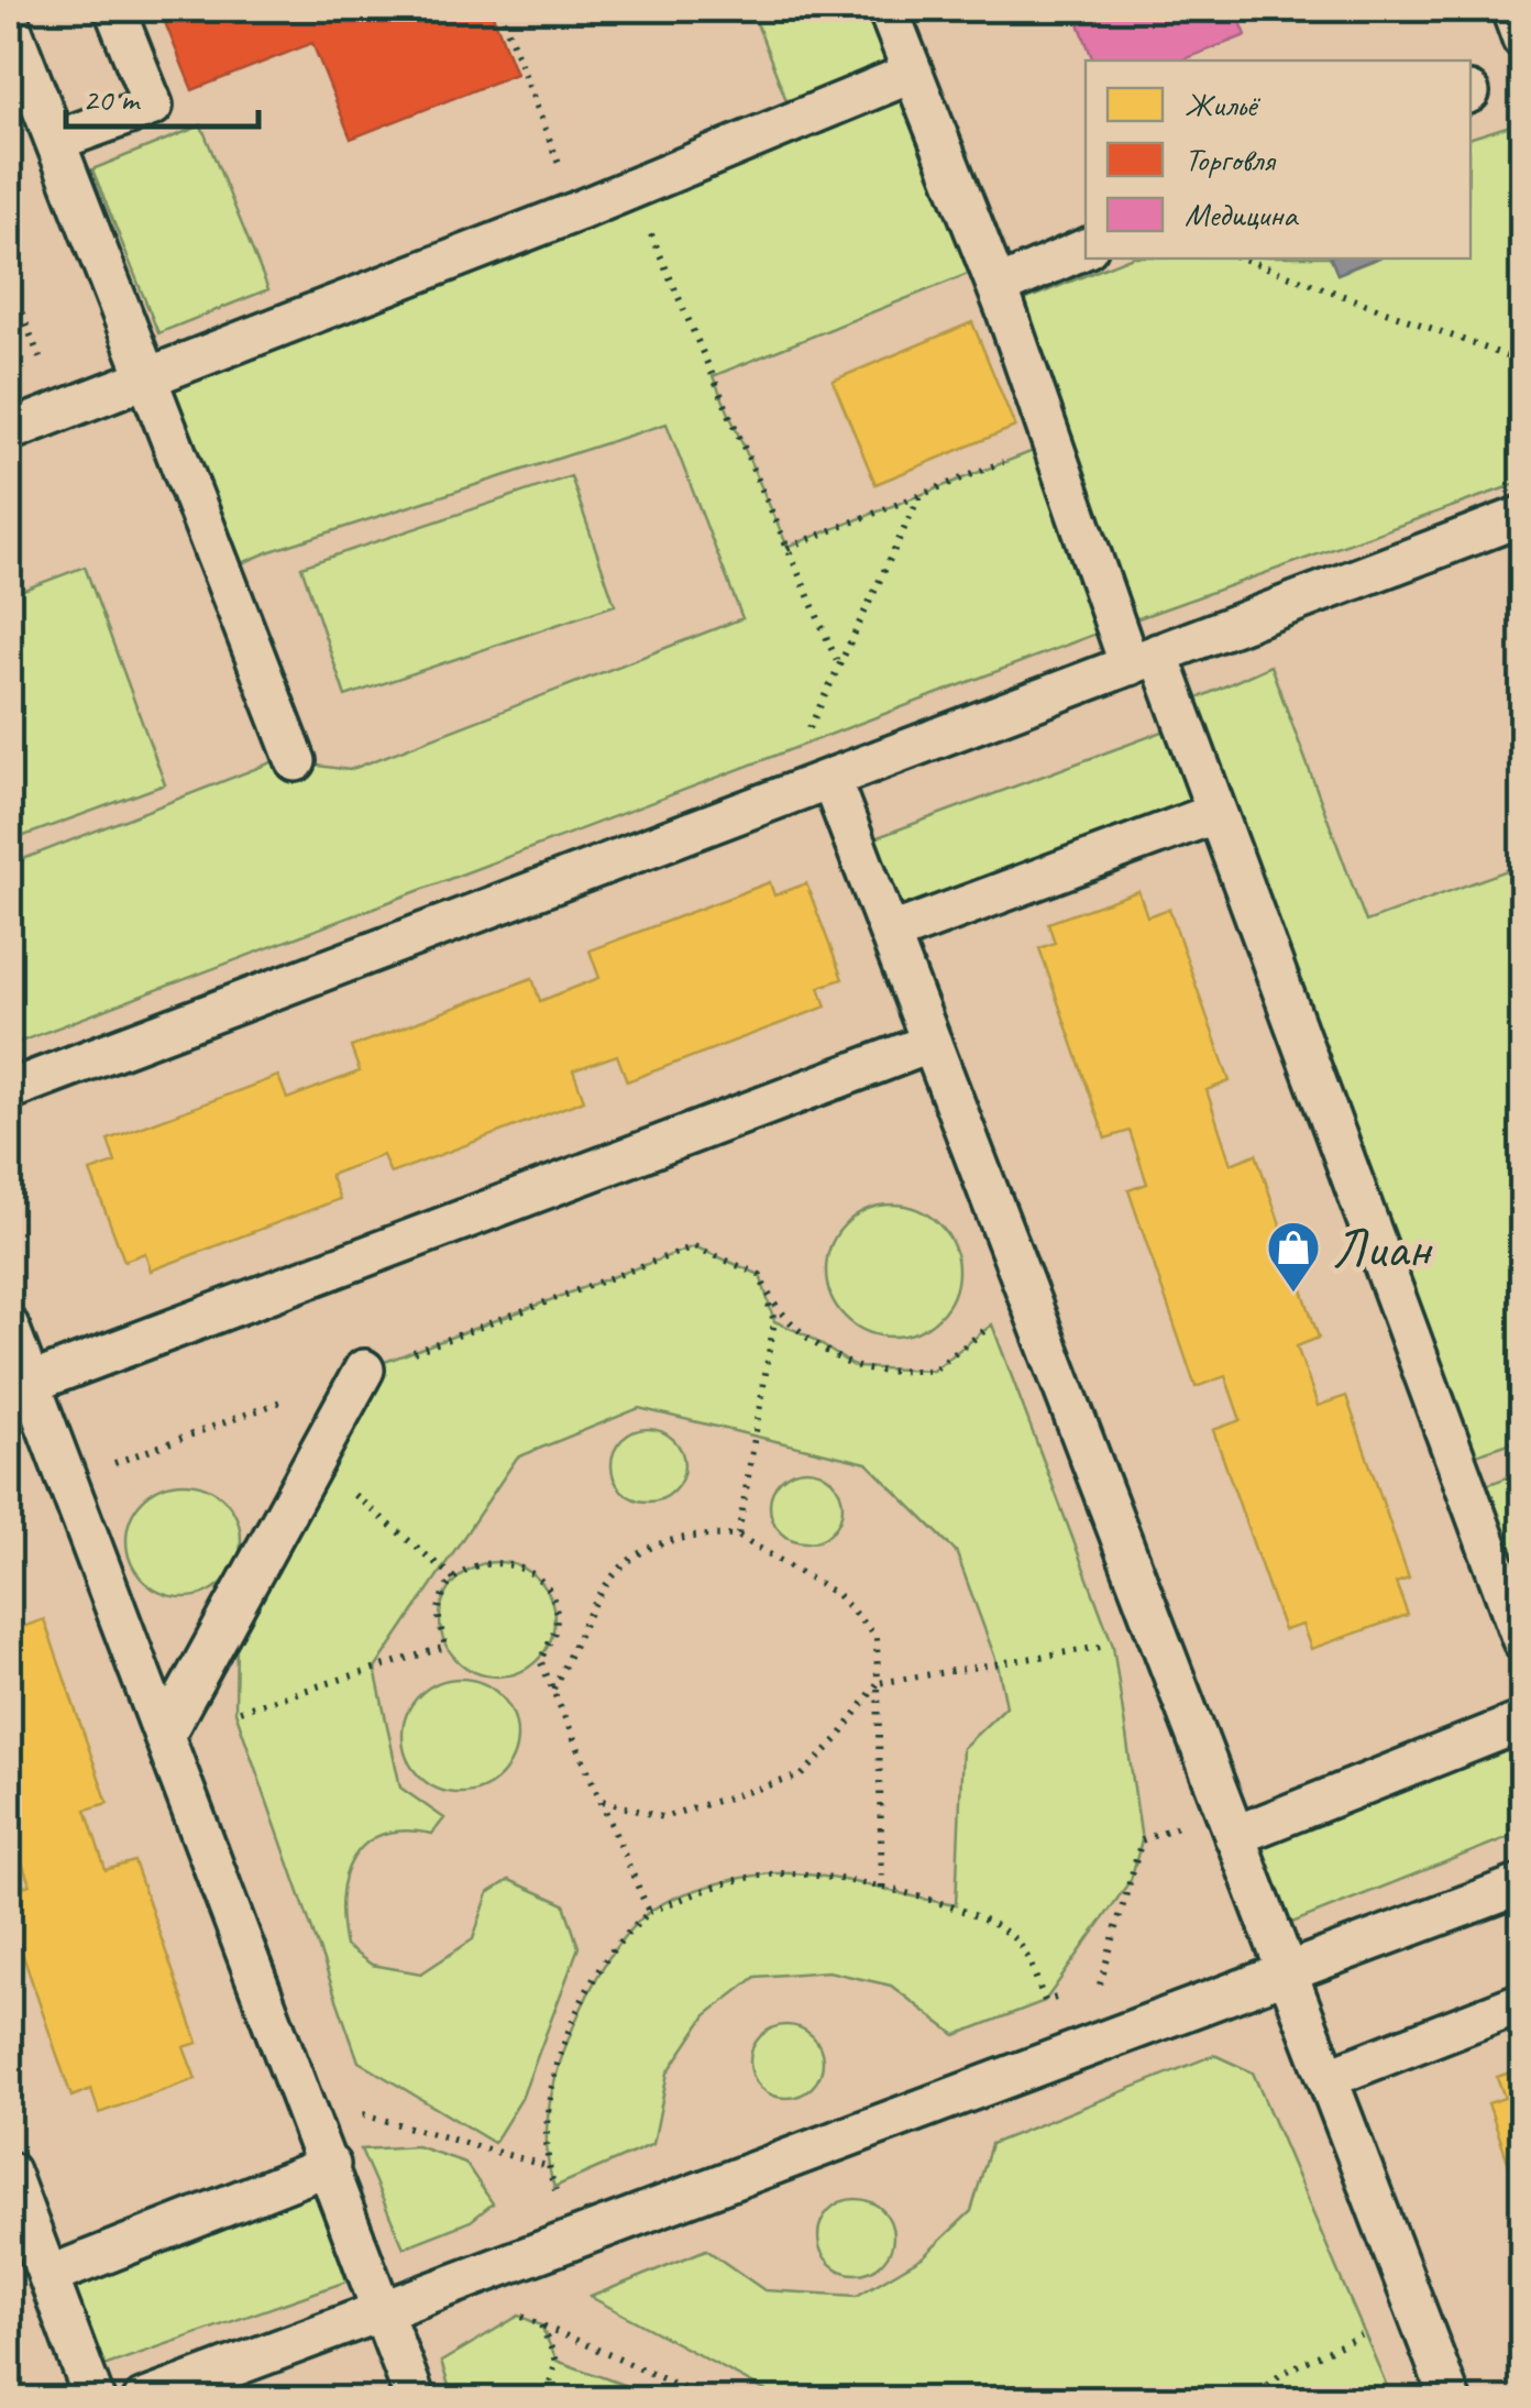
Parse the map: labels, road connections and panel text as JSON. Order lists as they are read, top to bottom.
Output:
{
  "places": {
    "shop": ["Лиан"]
  },
  "legend": ["Жильё", "Торговля", "Медицина"],
  "scale_bar": "20 m"
}
